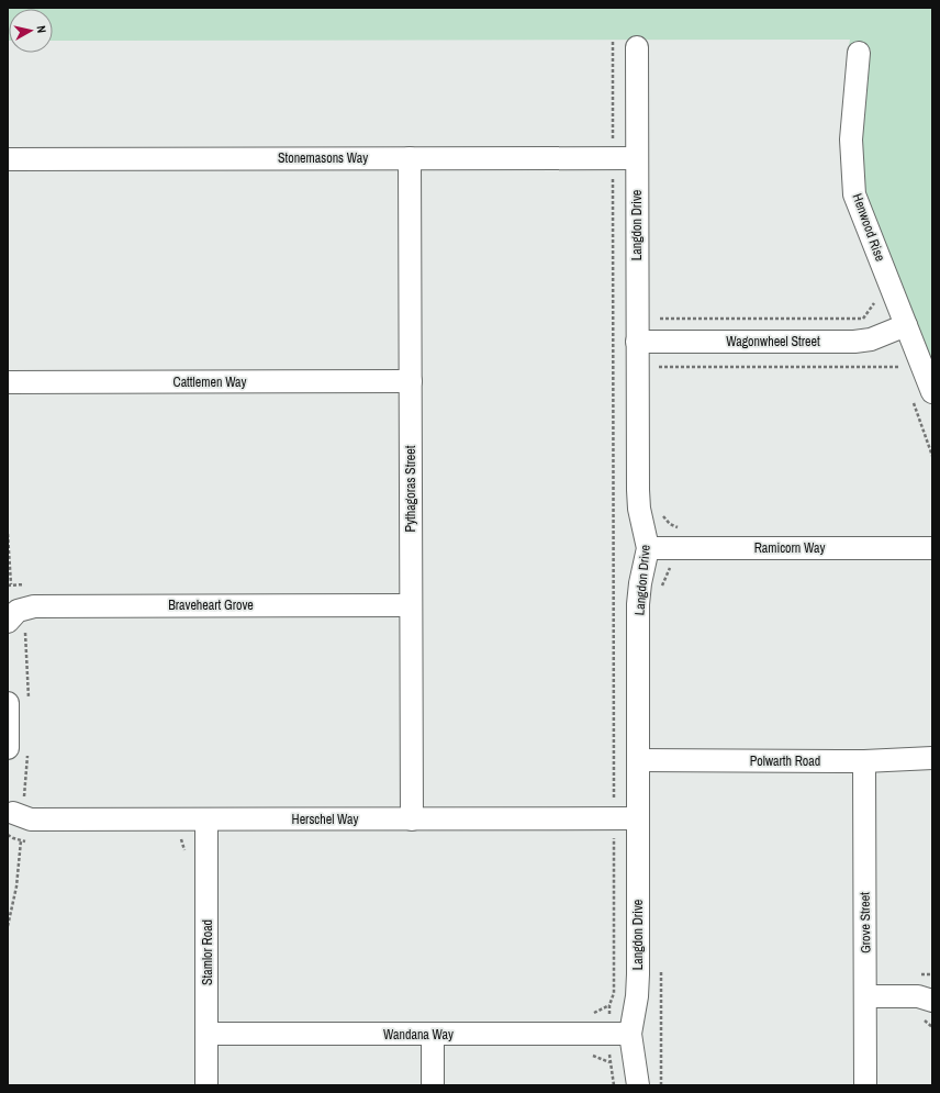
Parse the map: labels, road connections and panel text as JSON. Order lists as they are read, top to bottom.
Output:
{
  "streets": {
    "street": [
      "Stonemasons Way",
      "Langdon Drive",
      "Henwood Rise",
      "Wagonwheel Street",
      "Cattlemen Way",
      "Pythagoras Street",
      "Ramicorn Way",
      "Braveheart Grove",
      "Polwarth Road",
      "Herschel Way",
      "Grove Street",
      "Stamlor Road",
      "Wandana Way"
    ]
  },
  "crossings": [
    ["Stonemasons Way", "Langdon Drive"],
    ["Stonemasons Way", "Pythagoras Street"],
    ["Langdon Drive", "Wagonwheel Street"],
    ["Langdon Drive", "Ramicorn Way"],
    ["Langdon Drive", "Polwarth Road"],
    ["Langdon Drive", "Herschel Way"],
    ["Langdon Drive", "Wandana Way"],
    ["Henwood Rise", "Wagonwheel Street"],
    ["Cattlemen Way", "Pythagoras Street"],
    ["Pythagoras Street", "Braveheart Grove"],
    ["Pythagoras Street", "Herschel Way"],
    ["Polwarth Road", "Grove Street"],
    ["Herschel Way", "Stamlor Road"],
    ["Stamlor Road", "Wandana Way"]
  ],
  "north": "right"
}
